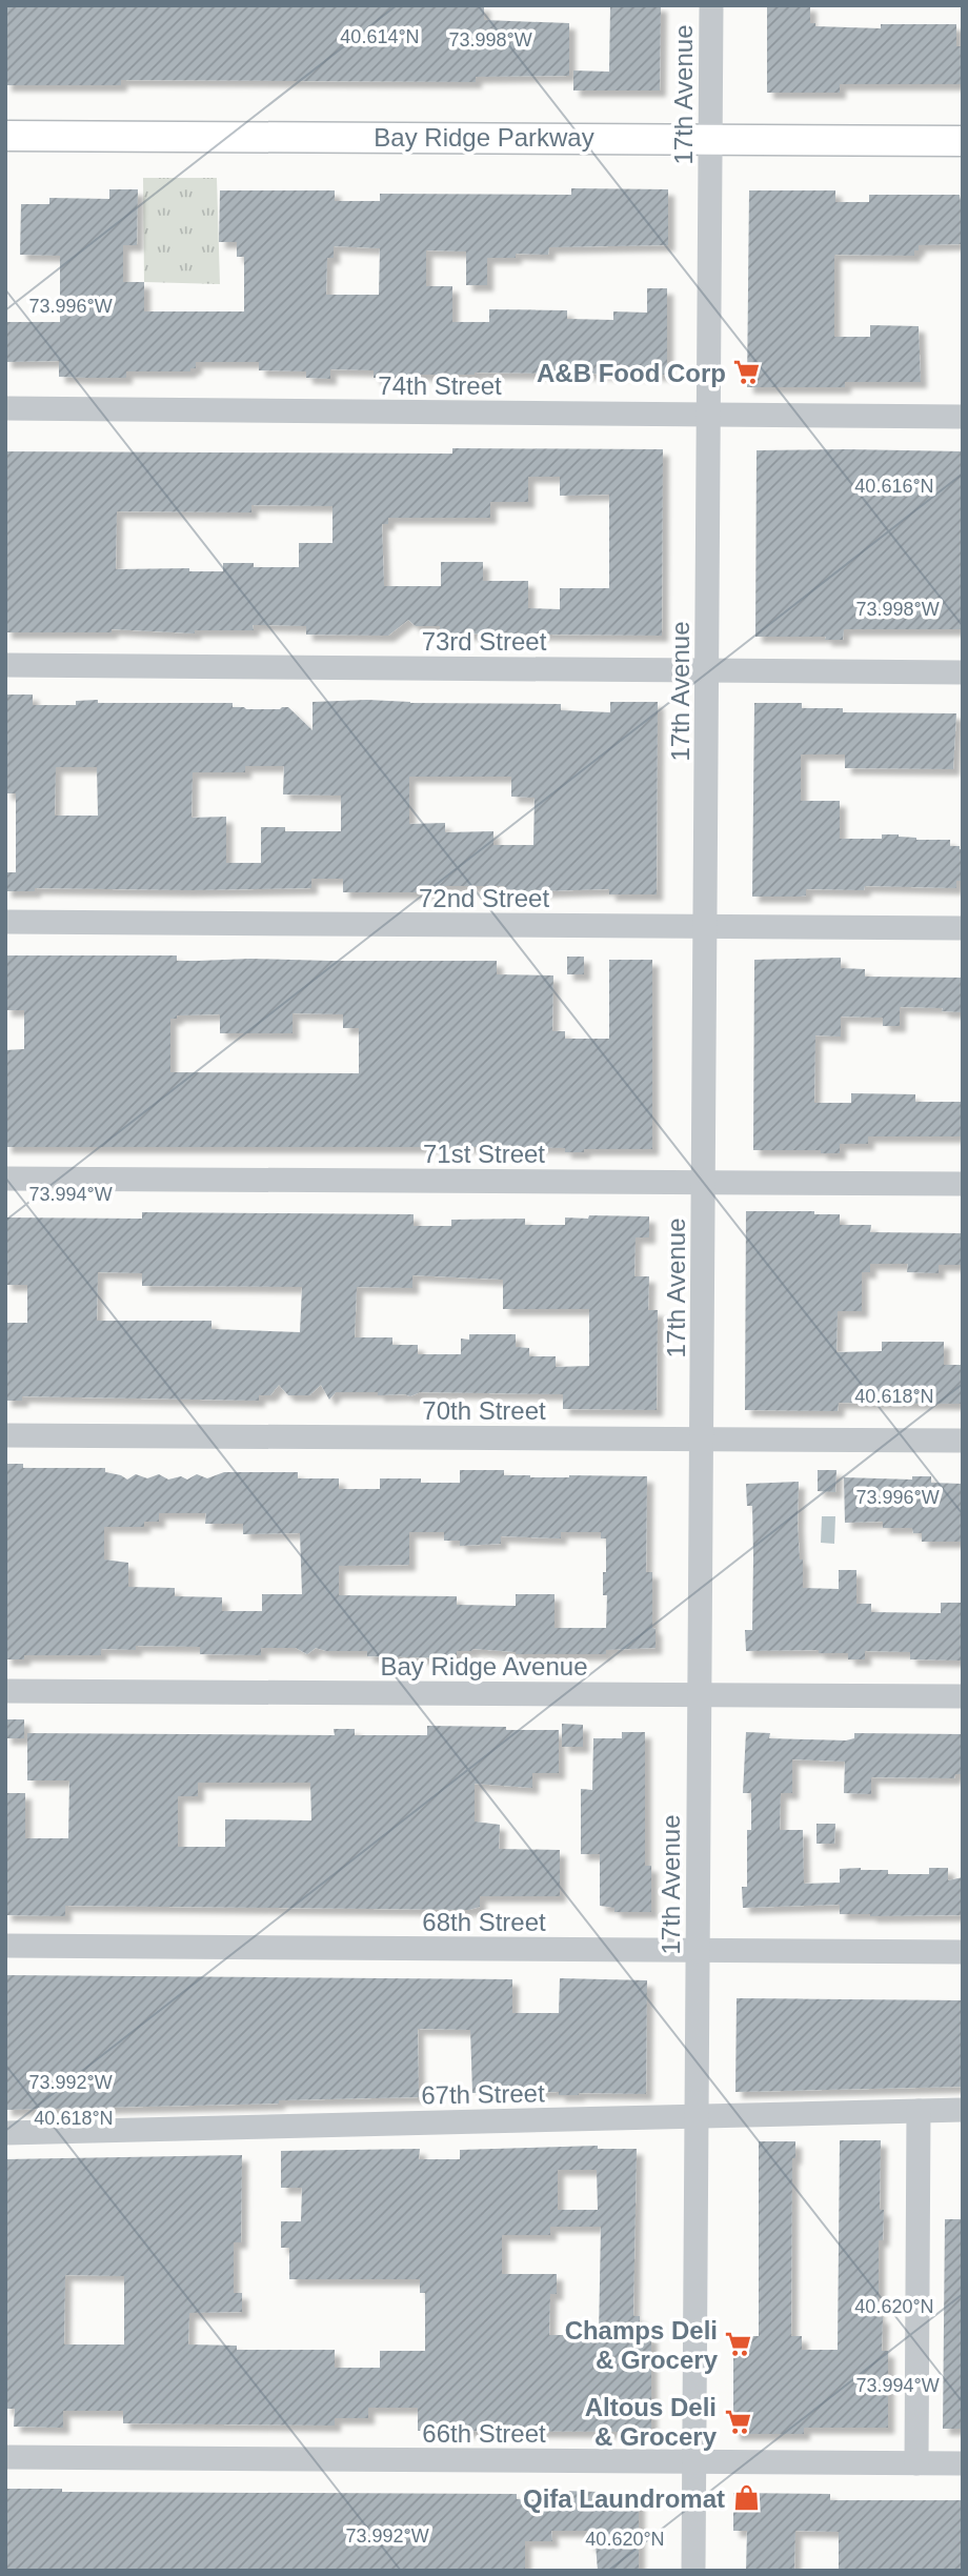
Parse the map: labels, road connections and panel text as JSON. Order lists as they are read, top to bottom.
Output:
{
  "streets": {
    "main road": ["Bay Ridge Parkway"],
    "street": [
      "17th Avenue",
      "74th Street",
      "73rd Street",
      "72nd Street",
      "71st Street",
      "70th Street",
      "Bay Ridge Avenue",
      "68th Street",
      "67th Street",
      "66th Street"
    ]
  },
  "crossings": [
    ["17th Avenue", "Bay Ridge Parkway"],
    ["17th Avenue", "74th Street"],
    ["17th Avenue", "73rd Street"],
    ["17th Avenue", "72nd Street"],
    ["17th Avenue", "71st Street"],
    ["17th Avenue", "70th Street"],
    ["17th Avenue", "Bay Ridge Avenue"],
    ["17th Avenue", "68th Street"],
    ["17th Avenue", "67th Street"],
    ["17th Avenue", "66th Street"]
  ],
  "places": {
    "supermarket": ["A&B Food Corp", "Champs Deli & Grocery", "Altous Deli & Grocery"],
    "shop": ["Qifa Laundromat"]
  },
  "coordinates": [
    "40.614°N",
    "73.998°W",
    "73.996°W",
    "40.616°N",
    "73.994°W",
    "40.618°N",
    "73.992°W",
    "40.620°N"
  ]
}
